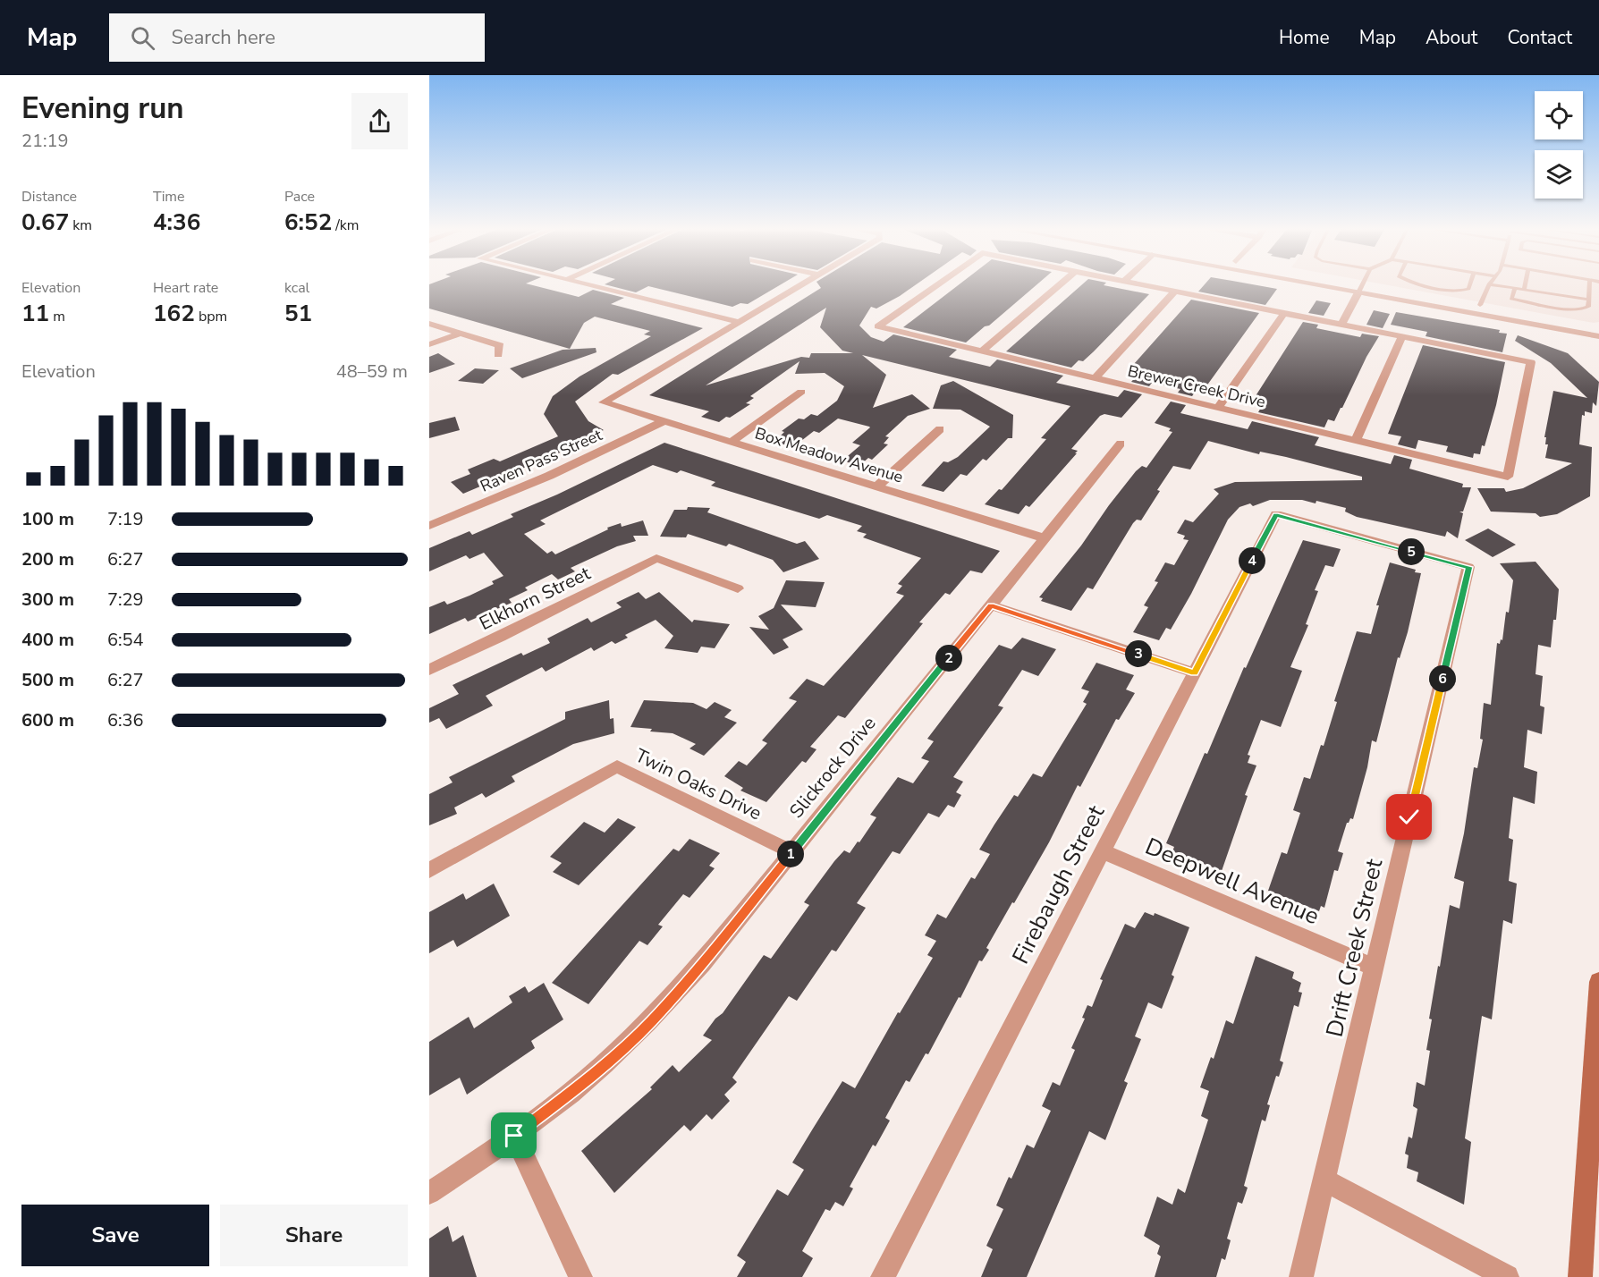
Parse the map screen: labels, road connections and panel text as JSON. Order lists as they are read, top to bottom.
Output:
{
  "streets": {
    "street": [
      "Brewer Creek Drive",
      "Box Meadow Avenue",
      "Raven Pass Street",
      "Elkhorn Street",
      "Slickrock Drive",
      "Twin Oaks Drive",
      "Deepwell Avenue",
      "Firebaugh Street",
      "Drift Creek Street"
    ]
  },
  "crossings": [
    ["Box Meadow Avenue", "Raven Pass Street"],
    ["Box Meadow Avenue", "Slickrock Drive"],
    ["Slickrock Drive", "Twin Oaks Drive"],
    ["Deepwell Avenue", "Firebaugh Street"],
    ["Deepwell Avenue", "Drift Creek Street"],
    ["Firebaugh Street", "Drift Creek Street"]
  ],
  "page": {
    "header": "Map",
    "search": "Search here",
    "nav": [
      "Home",
      "Map",
      "About",
      "Contact"
    ],
    "heading": ["Evening run", "21:19"],
    "stats": [
      ["Distance", "0.67 km"],
      ["Time", "4:36"],
      ["Pace", "6:52 /km"],
      ["Elevation", "11 m"],
      ["Heart rate", "162 bpm"],
      ["kcal", "51"]
    ],
    "chart": ["Elevation", "48–59 m"],
    "list": [
      {
        "name": "100 m",
        "note": "7:19"
      },
      {
        "name": "200 m",
        "note": "6:27"
      },
      {
        "name": "300 m",
        "note": "7:29"
      },
      {
        "name": "400 m",
        "note": "6:54"
      },
      {
        "name": "500 m",
        "note": "6:27"
      },
      {
        "name": "600 m",
        "note": "6:36"
      }
    ],
    "pins": [
      "5",
      "4",
      "3",
      "2",
      "6",
      "1"
    ],
    "buttons": ["Save", "Share"]
  }
}
